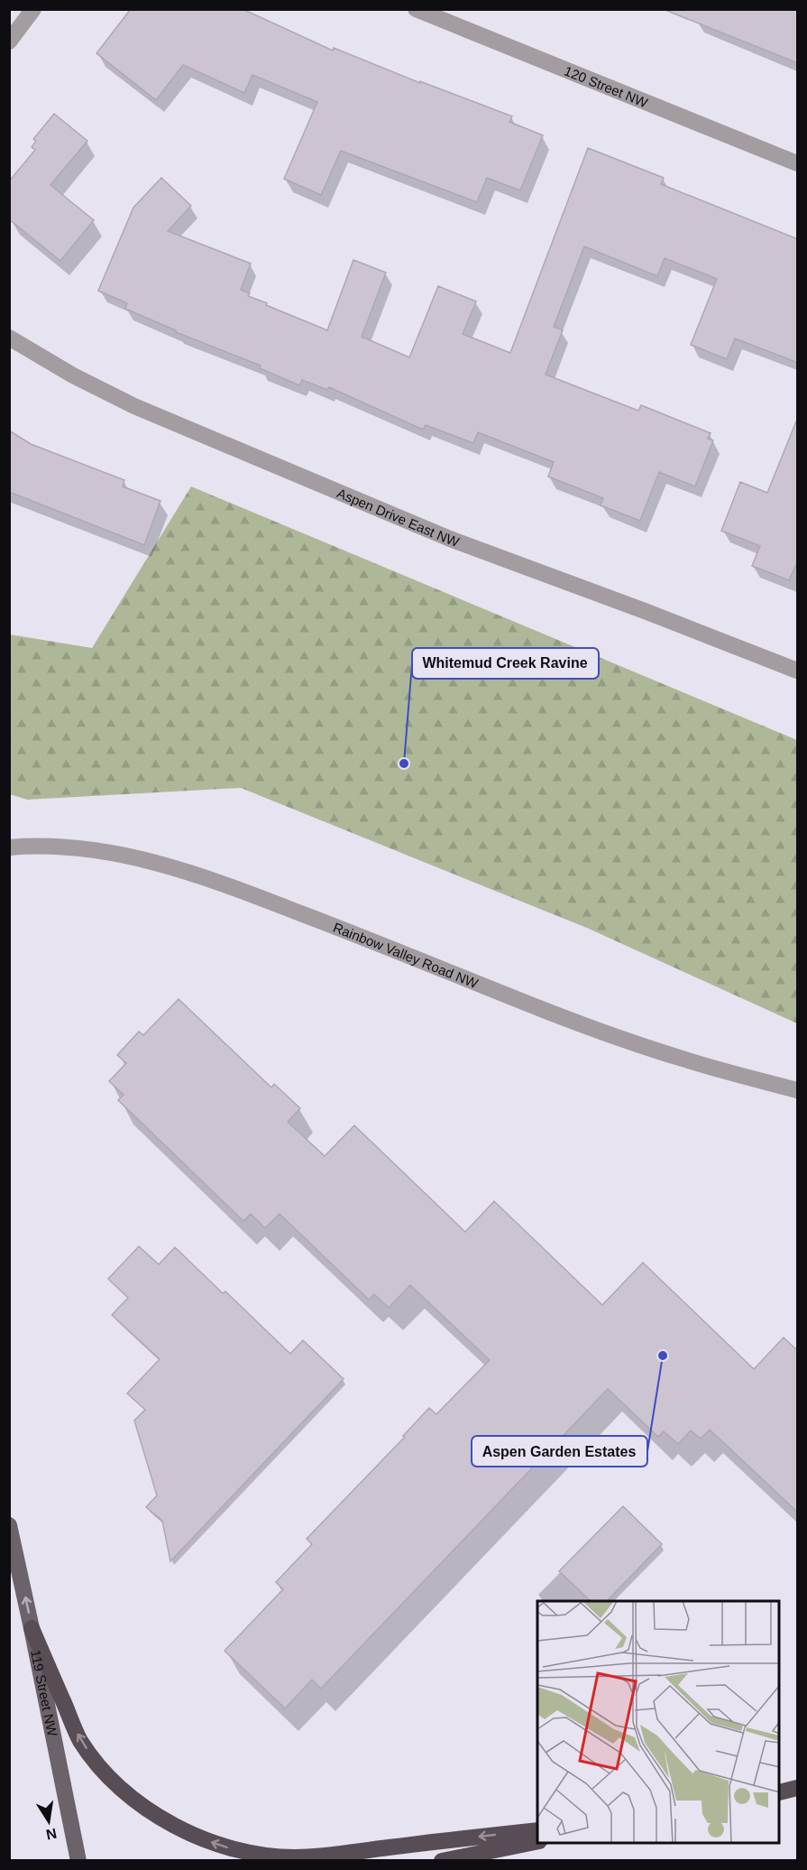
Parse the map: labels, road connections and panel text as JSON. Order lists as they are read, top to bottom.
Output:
{
  "streets": {
    "main road": ["119 Street NW"],
    "street": ["120 Street NW", "Aspen Drive East NW", "Rainbow Valley Road NW"]
  },
  "places": ["Whitemud Creek Ravine", "Aspen Garden Estates"],
  "north": "bottom"
}
